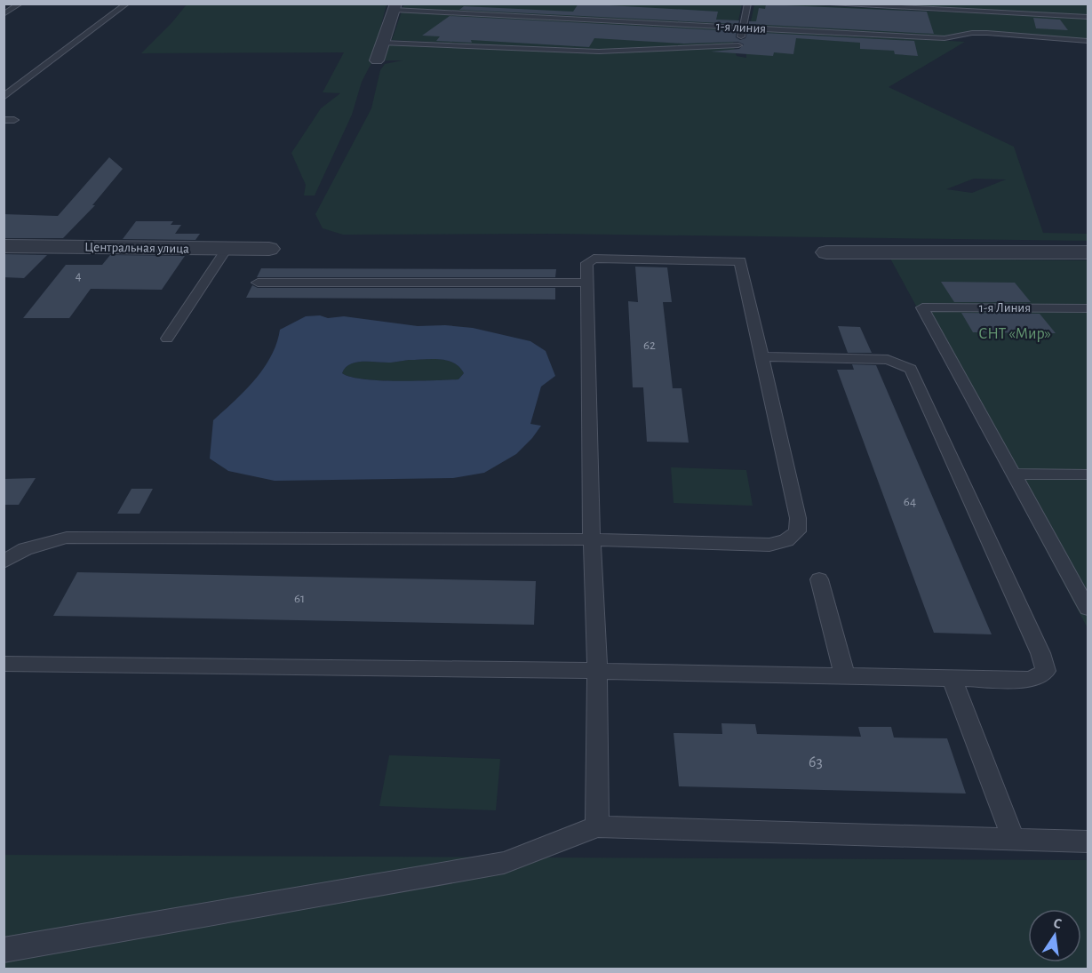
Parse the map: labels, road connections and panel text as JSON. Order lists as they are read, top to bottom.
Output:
{
  "streets": {
    "street": ["Центральная улица"],
    "lane": ["1-я линия", "1-я Линия"]
  },
  "parks": ["СНТ «Мир»"],
  "house_numbers": [
    "4",
    "62",
    "64",
    "61",
    "63"
  ],
  "north": "top"
}
